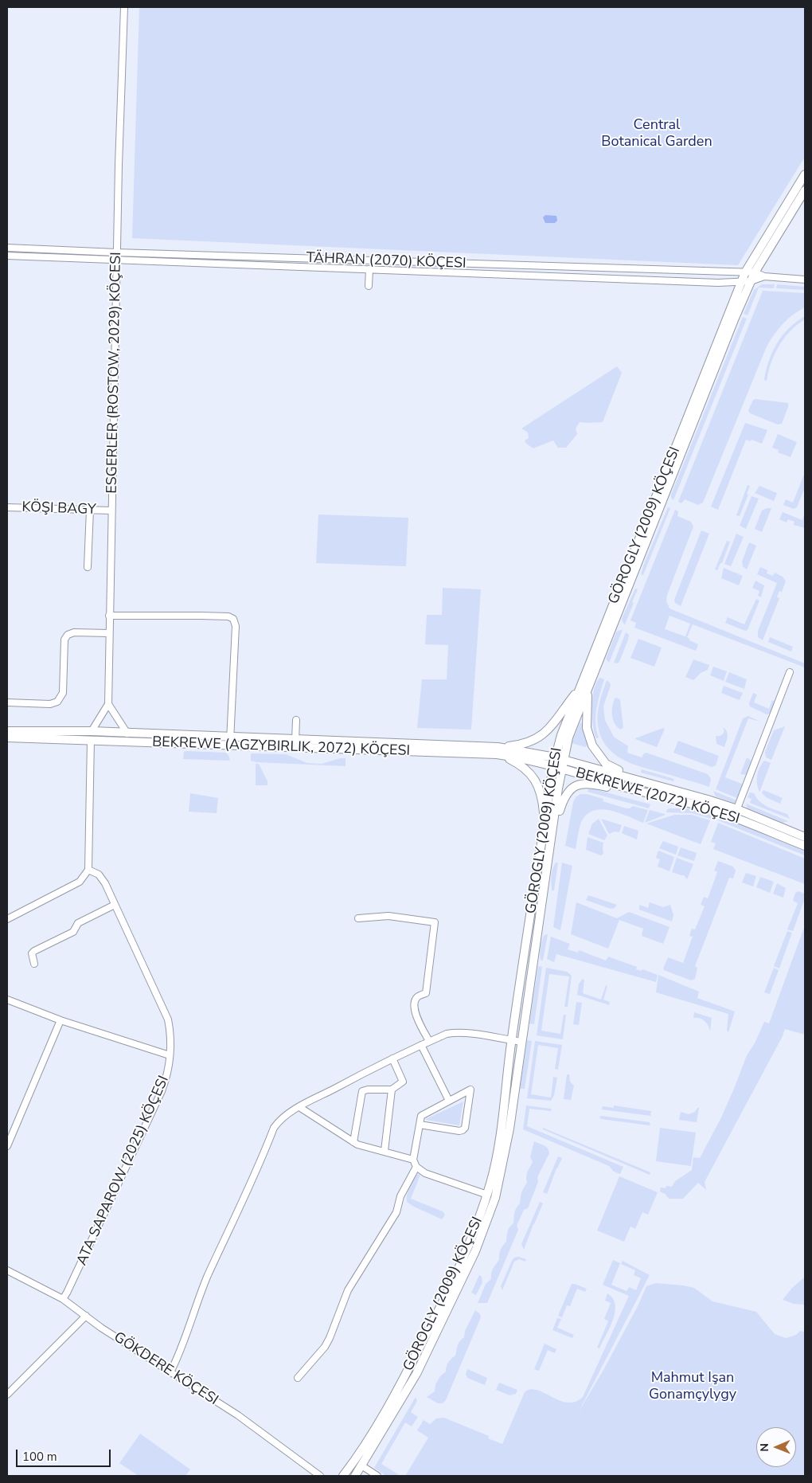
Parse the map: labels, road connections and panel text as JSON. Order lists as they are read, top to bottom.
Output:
{
  "streets": {
    "main road": ["GÖROGLY (2009) KÖÇESI", "BEKREWE (AGZYBIRLIK, 2072) KÖÇESI", "BEKREWE (2072) KÖÇESI"],
    "street": [
      "TÄHRAN (2070) KÖÇESI",
      "ESGERLER (ROSTOW, 2029) KÖÇESI",
      "KÖŞI BAGY",
      "ATA SAPAROW (2025) KÖÇESI",
      "GÖKDERE KÖÇESI"
    ]
  },
  "crossings": [
    ["TÄHRAN (2070) KÖÇESI", "ESGERLER (ROSTOW, 2029) KÖÇESI"],
    ["TÄHRAN (2070) KÖÇESI", "GÖROGLY (2009) KÖÇESI"],
    ["ESGERLER (ROSTOW, 2029) KÖÇESI", "KÖŞI BAGY"],
    ["GÖROGLY (2009) KÖÇESI", "BEKREWE (AGZYBIRLIK, 2072) KÖÇESI"],
    ["GÖROGLY (2009) KÖÇESI", "BEKREWE (2072) KÖÇESI"],
    ["BEKREWE (AGZYBIRLIK, 2072) KÖÇESI", "BEKREWE (2072) KÖÇESI"],
    ["ATA SAPAROW (2025) KÖÇESI", "GÖKDERE KÖÇESI"]
  ],
  "parks": ["Central Botanical Garden", "Mahmut Işan Gonamçylygy"],
  "scale_bar": "100 m",
  "north": "left"
}
